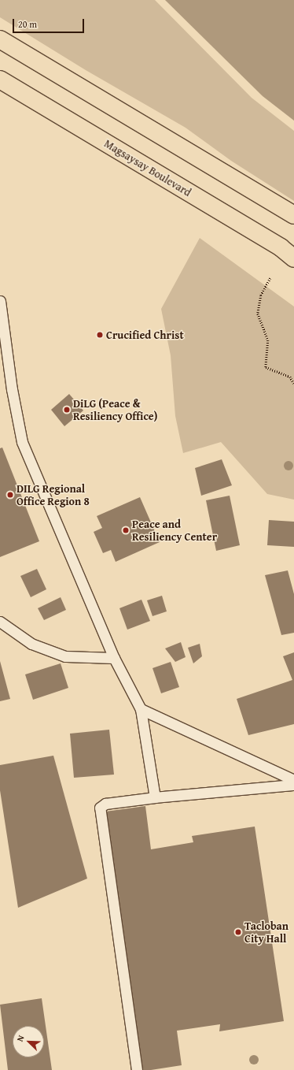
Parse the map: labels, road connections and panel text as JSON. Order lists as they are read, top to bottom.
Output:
{
  "streets": {
    "main road": ["Magsaysay Boulevard"]
  },
  "places": [
    "Crucified Christ",
    "DiLG (Peace & Resiliency Office)",
    "DILG Regional Office Region 8",
    "Peace and Resiliency Center",
    "Tacloban City Hall"
  ],
  "scale_bar": "20 m",
  "north": "top left"
}
